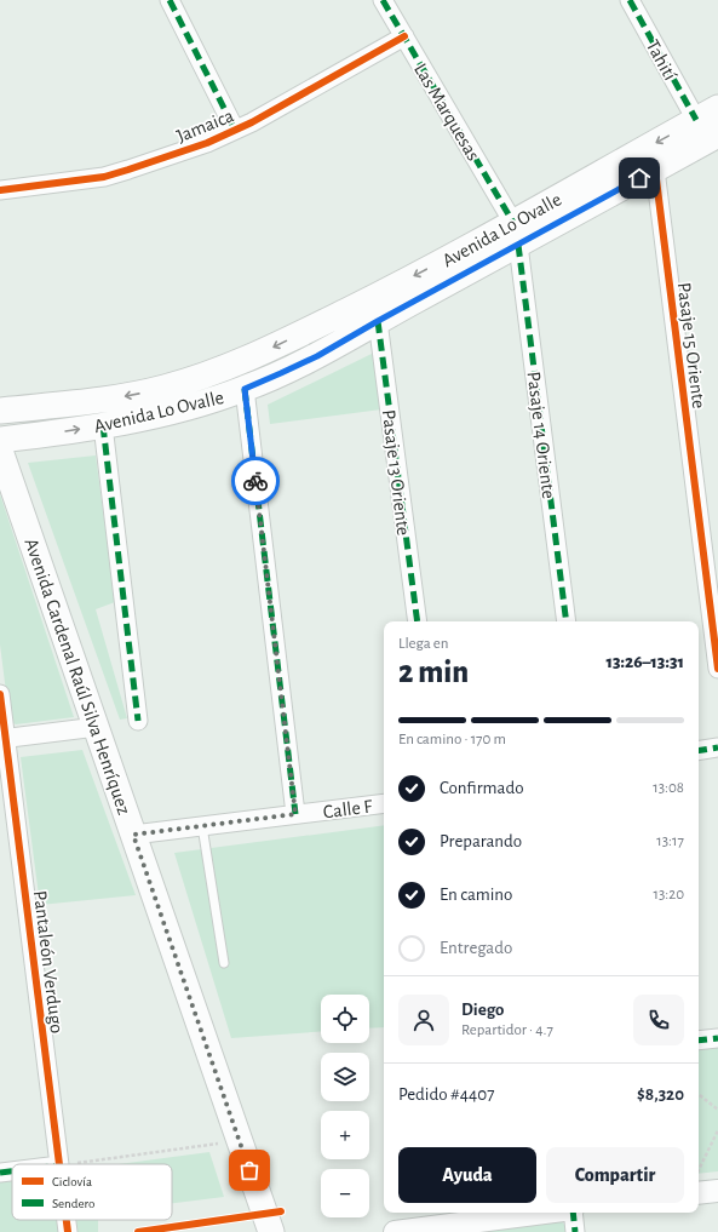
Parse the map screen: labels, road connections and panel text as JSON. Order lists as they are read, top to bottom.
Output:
{
  "streets": {
    "main road": ["Avenida Lo Ovalle", "Avenida Cardenal Raúl Silva Henríquez"],
    "street": [
      "Tahití",
      "Las Marquesas",
      "Jamaica",
      "Pasaje 15 Oriente",
      "Pasaje 14 Oriente",
      "Pasaje 13 Oriente",
      "Calle F",
      "Pantaleón Verdugo"
    ]
  },
  "crossings": [
    ["Tahití", "Avenida Lo Ovalle"],
    ["Las Marquesas", "Jamaica"],
    ["Las Marquesas", "Avenida Lo Ovalle"],
    ["Las Marquesas", "Pasaje 14 Oriente"],
    ["Avenida Lo Ovalle", "Pasaje 15 Oriente"],
    ["Avenida Lo Ovalle", "Pasaje 14 Oriente"],
    ["Avenida Lo Ovalle", "Pasaje 13 Oriente"],
    ["Avenida Cardenal Raúl Silva Henríquez", "Calle F"]
  ],
  "legend": ["Ciclovía", "Sendero"],
  "page": {
    "heading": ["2 min", "Llega en", "13:26–13:31"],
    "panel": [
      "Diego",
      "Repartidor · 4.7",
      "Pedido #4407",
      "$8,320"
    ],
    "bar": "En camino · 170 m",
    "list": [
      ["Confirmado", "13:08"],
      ["Preparando", "13:17"],
      ["En camino", "13:20"],
      "Entregado"
    ],
    "map_buttons": ["+", "−"],
    "buttons": ["Ayuda", "Compartir"]
  }
}
